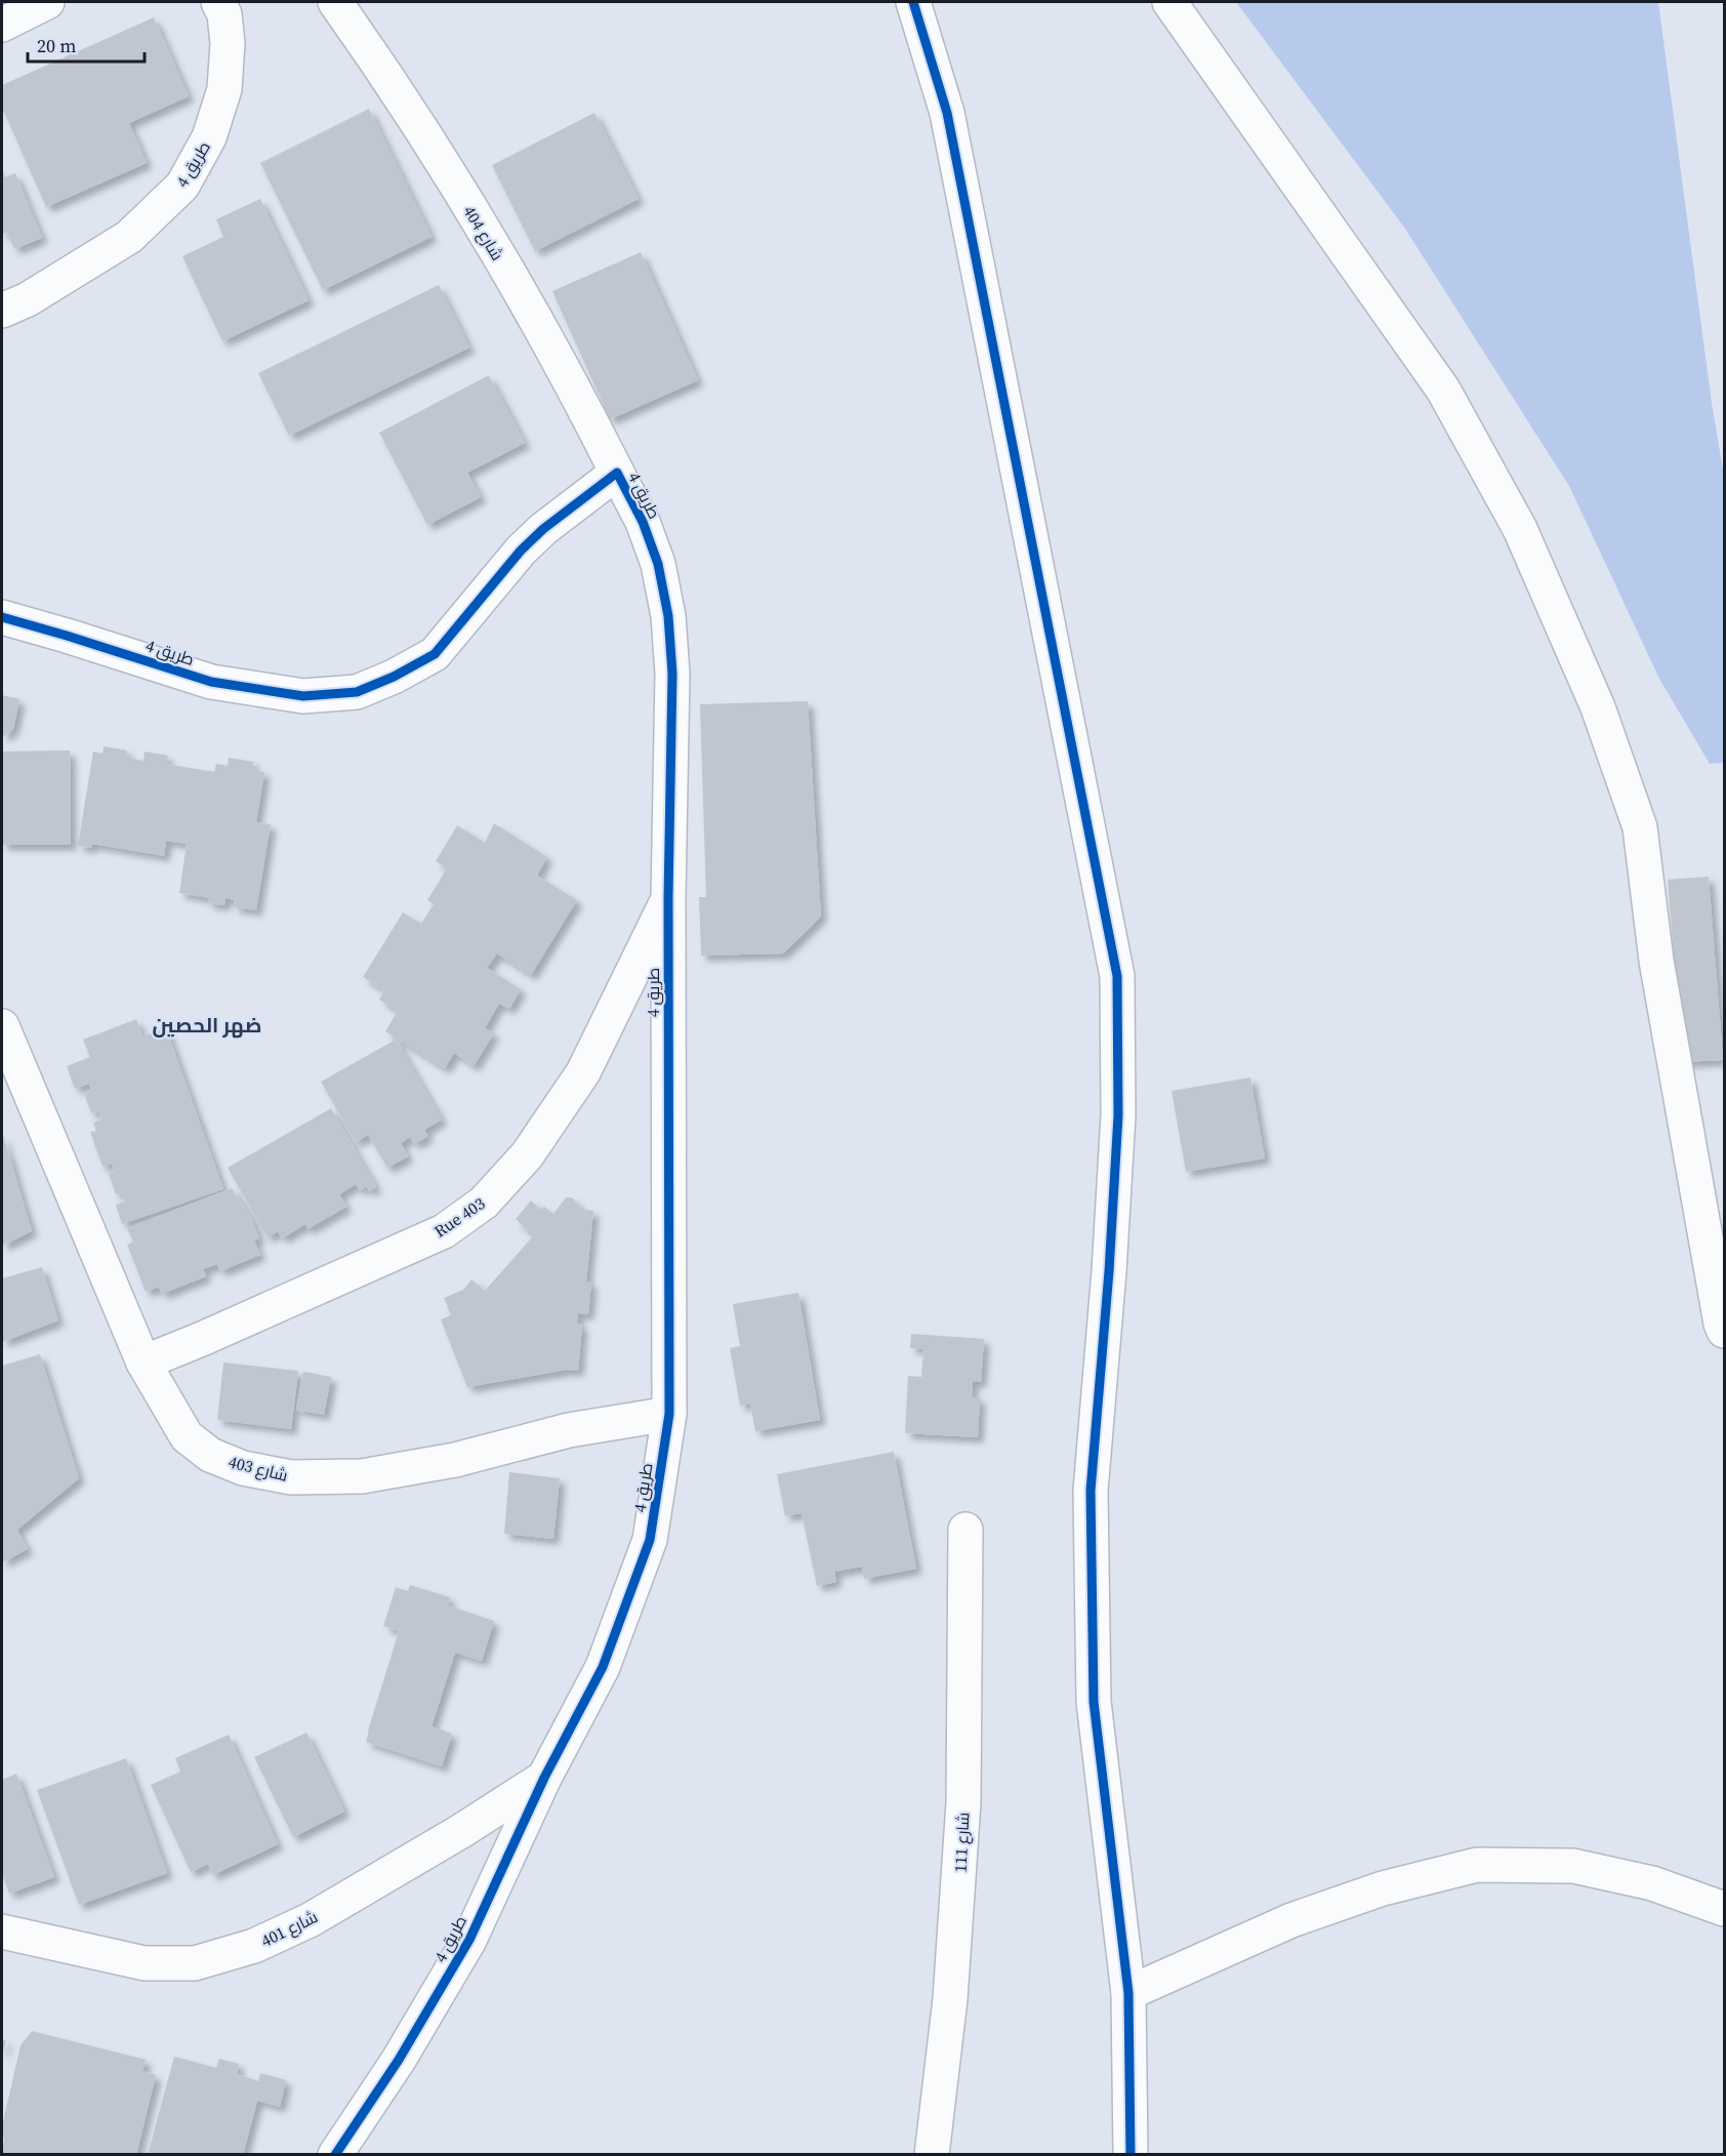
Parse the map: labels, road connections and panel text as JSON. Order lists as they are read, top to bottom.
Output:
{
  "streets": {
    "street": [
      "طريق 4",
      "شارع 404",
      "Rue 403",
      "شارع 403",
      "شارع 111",
      "شارع 401"
    ]
  },
  "crossings": [
    ["طريق 4", "شارع 404"],
    ["طريق 4", "Rue 403"],
    ["طريق 4", "شارع 403"],
    ["طريق 4", "شارع 401"],
    ["Rue 403", "شارع 403"]
  ],
  "districts": ["ضهر الحصين"],
  "scale_bar": "20 m"
}
